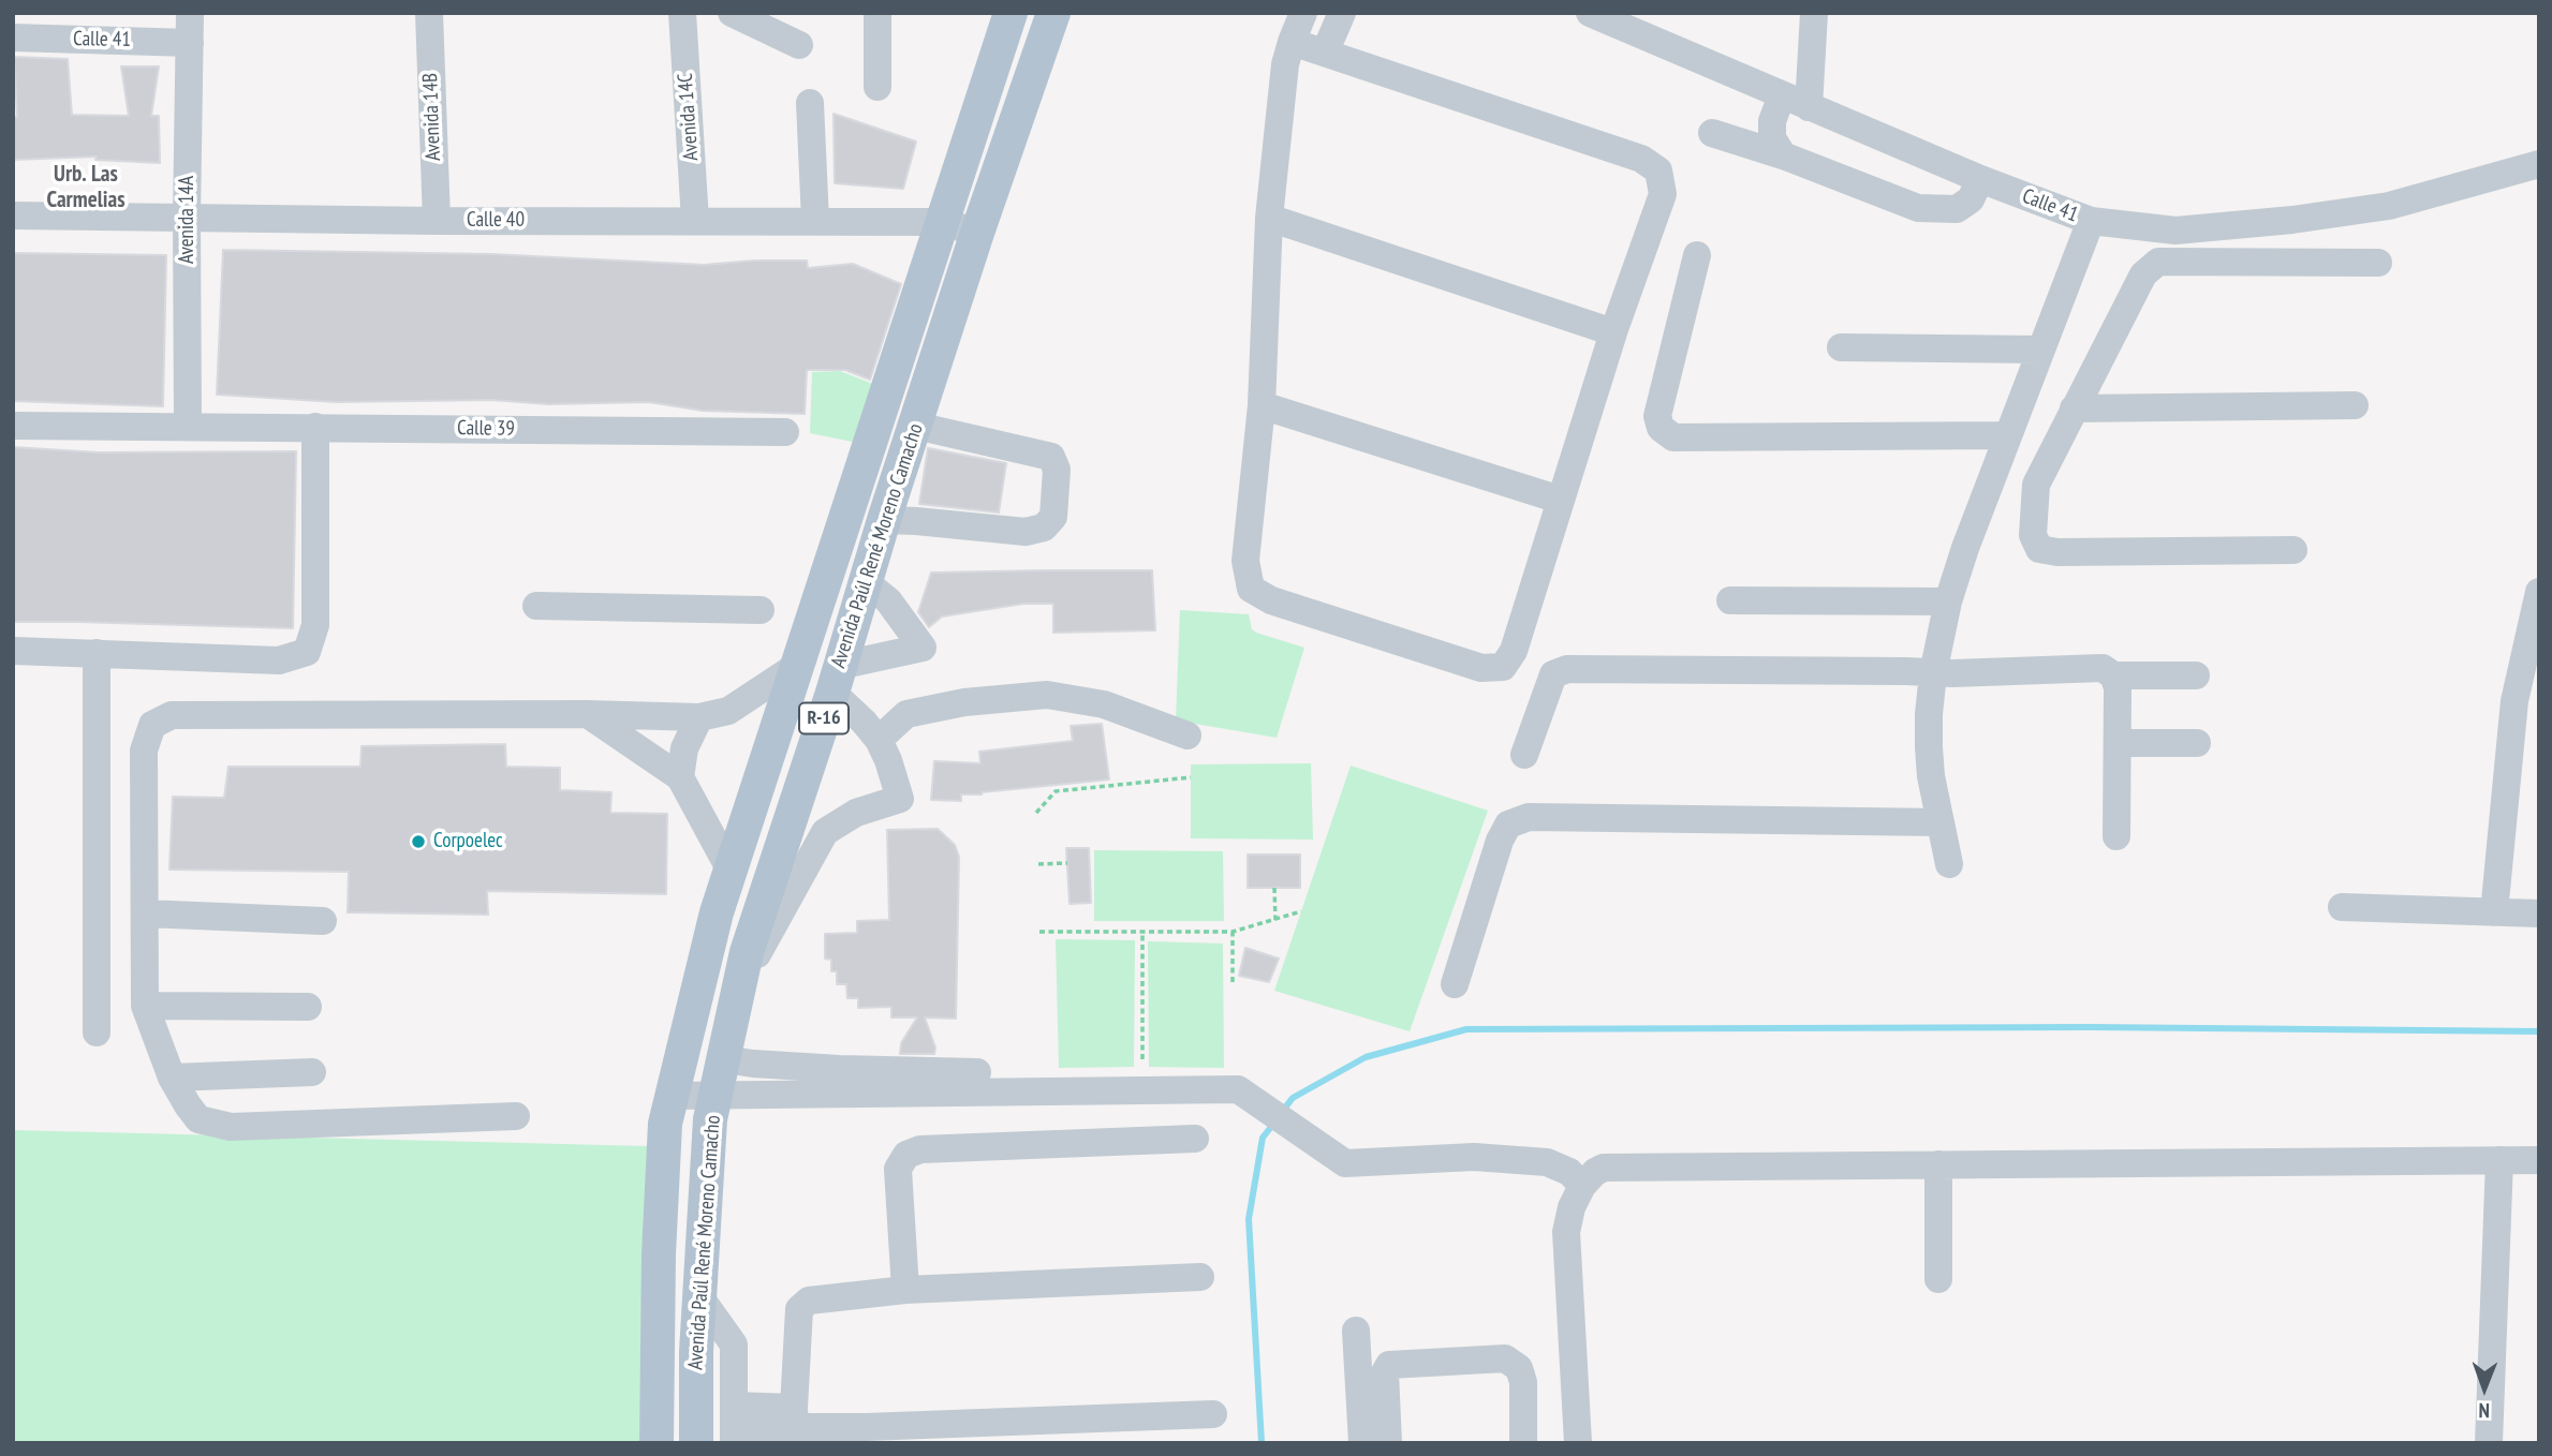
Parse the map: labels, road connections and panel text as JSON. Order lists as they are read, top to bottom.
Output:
{
  "streets": {
    "main road": ["Avenida Paúl René Moreno Camacho", "R-16"],
    "street": [
      "Calle 41",
      "Avenida 14B",
      "Avenida 14C",
      "Avenida 14A",
      "Calle 40",
      "Calle 39"
    ]
  },
  "crossings": [
    ["Calle 41", "Avenida 14A"],
    ["Avenida 14B", "Calle 40"],
    ["Avenida 14C", "Calle 40"],
    ["Avenida 14A", "Calle 40"],
    ["Avenida 14A", "Calle 39"],
    ["Calle 40", "Avenida Paúl René Moreno Camacho"]
  ],
  "districts": ["Urb. Las Carmelias"],
  "places": ["Corpoelec"],
  "north": "bottom"
}
